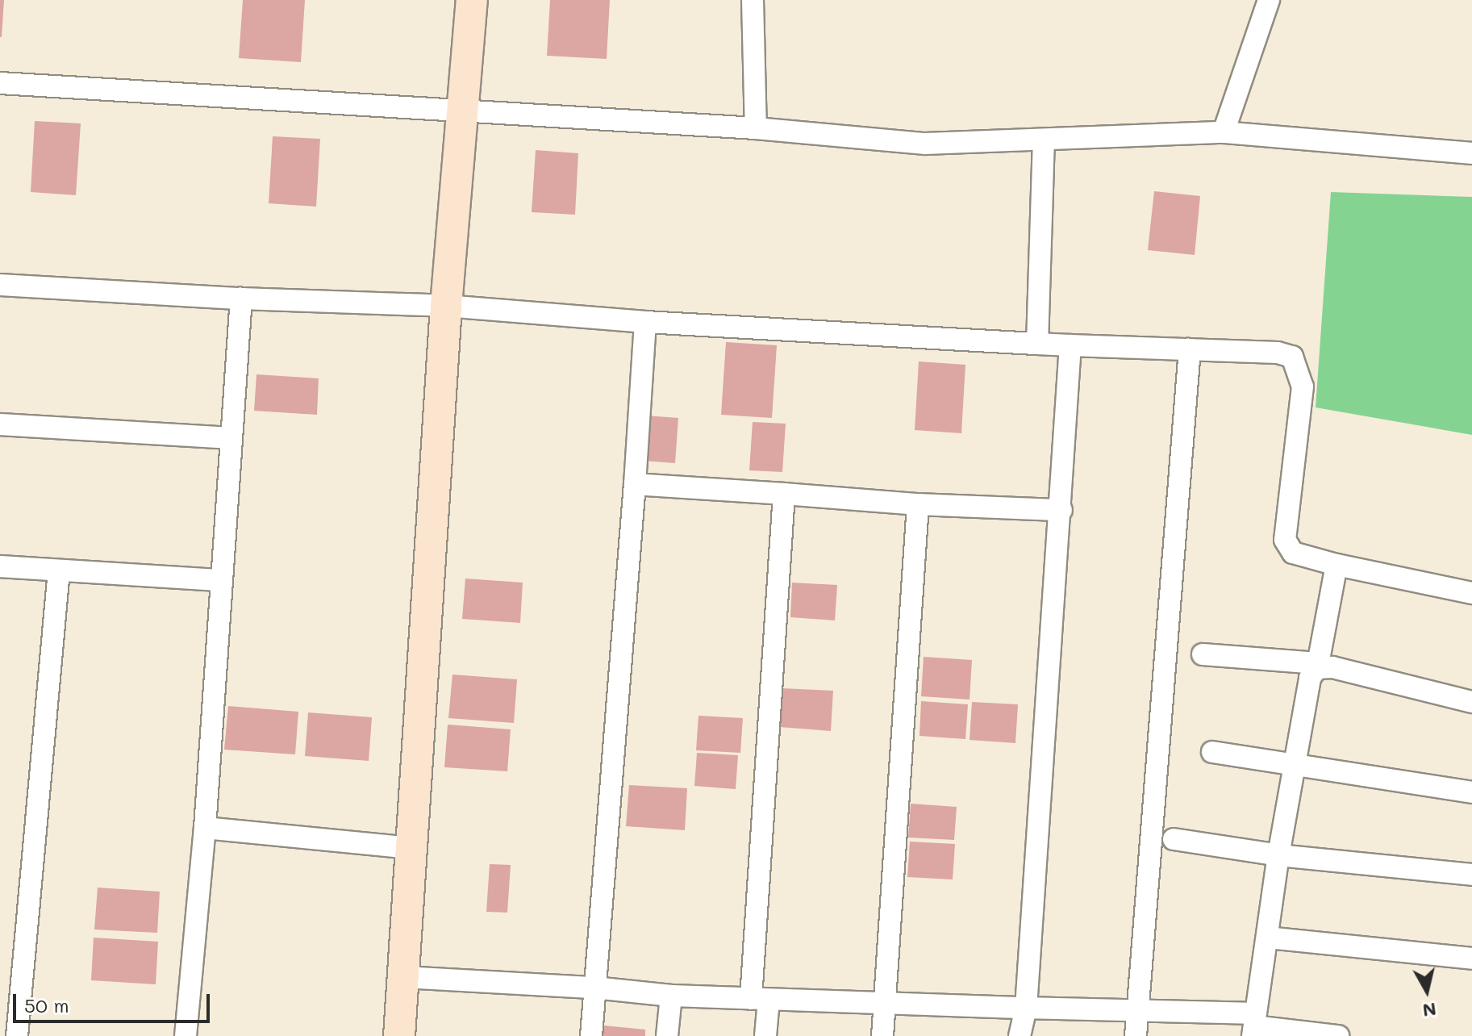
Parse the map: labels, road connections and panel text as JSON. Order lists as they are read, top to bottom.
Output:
{
  "scale_bar": "50 m",
  "north": "bottom"
}
